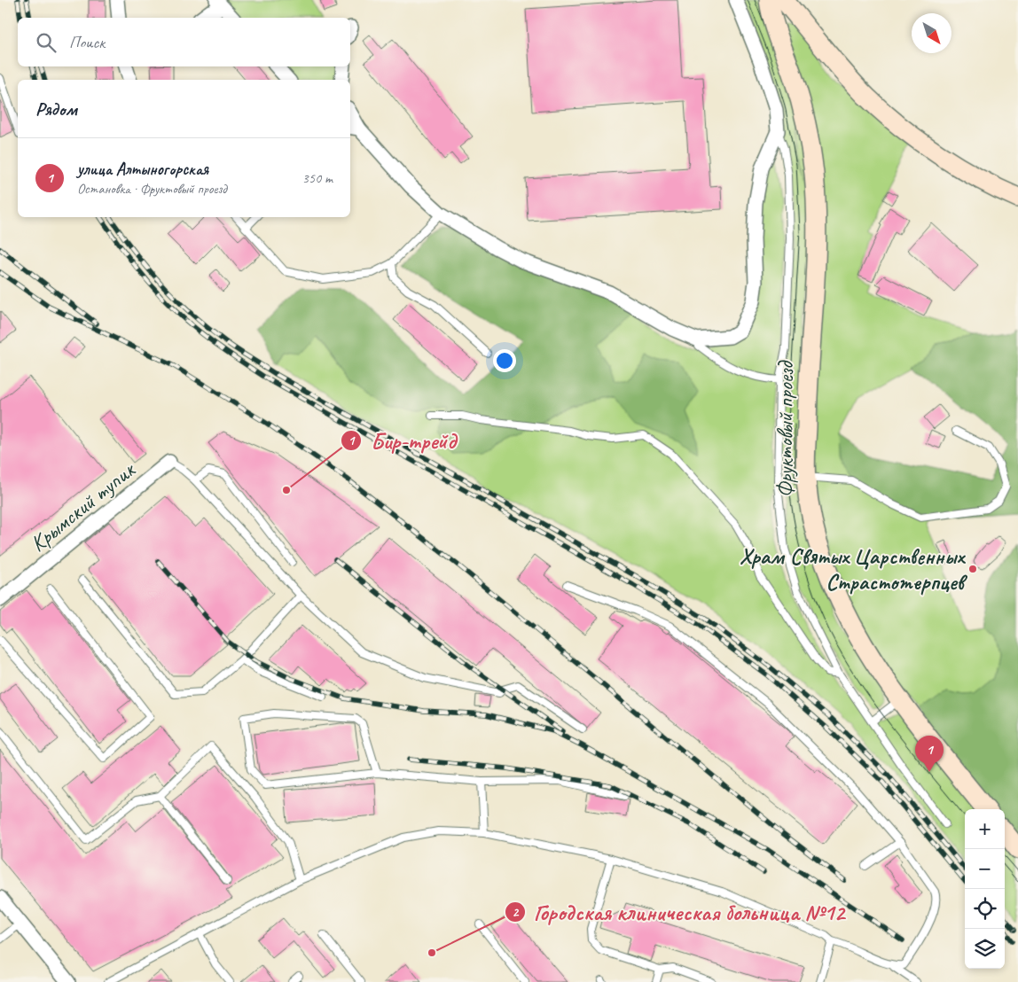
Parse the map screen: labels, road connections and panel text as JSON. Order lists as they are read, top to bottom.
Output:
{
  "streets": {
    "street": ["Фруктовый проезд", "Крымский тупик"]
  },
  "places": ["Бир-трейд", "Храм Святых Царственных Страстотерпцев", "Городская клиническая больница №12"],
  "north": "bottom right",
  "page": {
    "search": "Поиск",
    "heading": "Рядом",
    "list": [
      {
        "mark": "1",
        "name": "улица Алтыногорская",
        "note": "Остановка · Фруктовый проезд",
        "value": "350 m"
      }
    ],
    "pins": "1",
    "map_buttons": ["+", "−"]
  }
}
